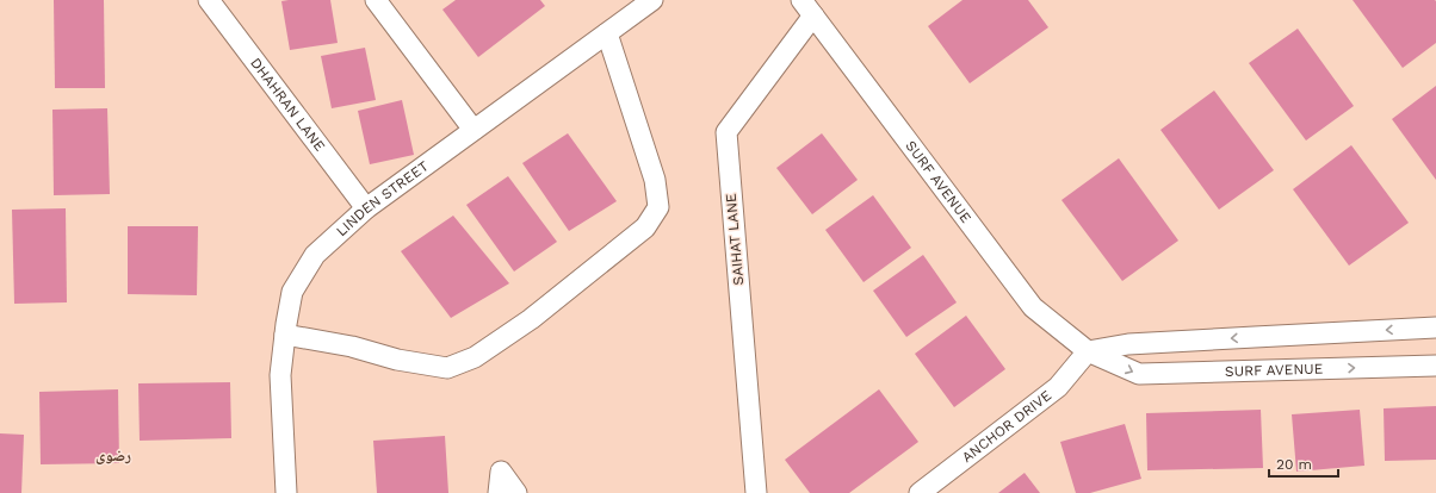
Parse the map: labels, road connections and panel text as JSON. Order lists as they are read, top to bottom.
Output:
{
  "streets": {
    "street": [
      "DHAHRAN LANE",
      "SURF AVENUE",
      "LINDEN STREET",
      "SAIHAT LANE",
      "ANCHOR DRIVE"
    ]
  },
  "crossings": [
    ["DHAHRAN LANE", "LINDEN STREET"],
    ["SURF AVENUE", "SAIHAT LANE"],
    ["SURF AVENUE", "ANCHOR DRIVE"]
  ],
  "districts": ["رضوى"],
  "scale_bar": "20 m"
}
